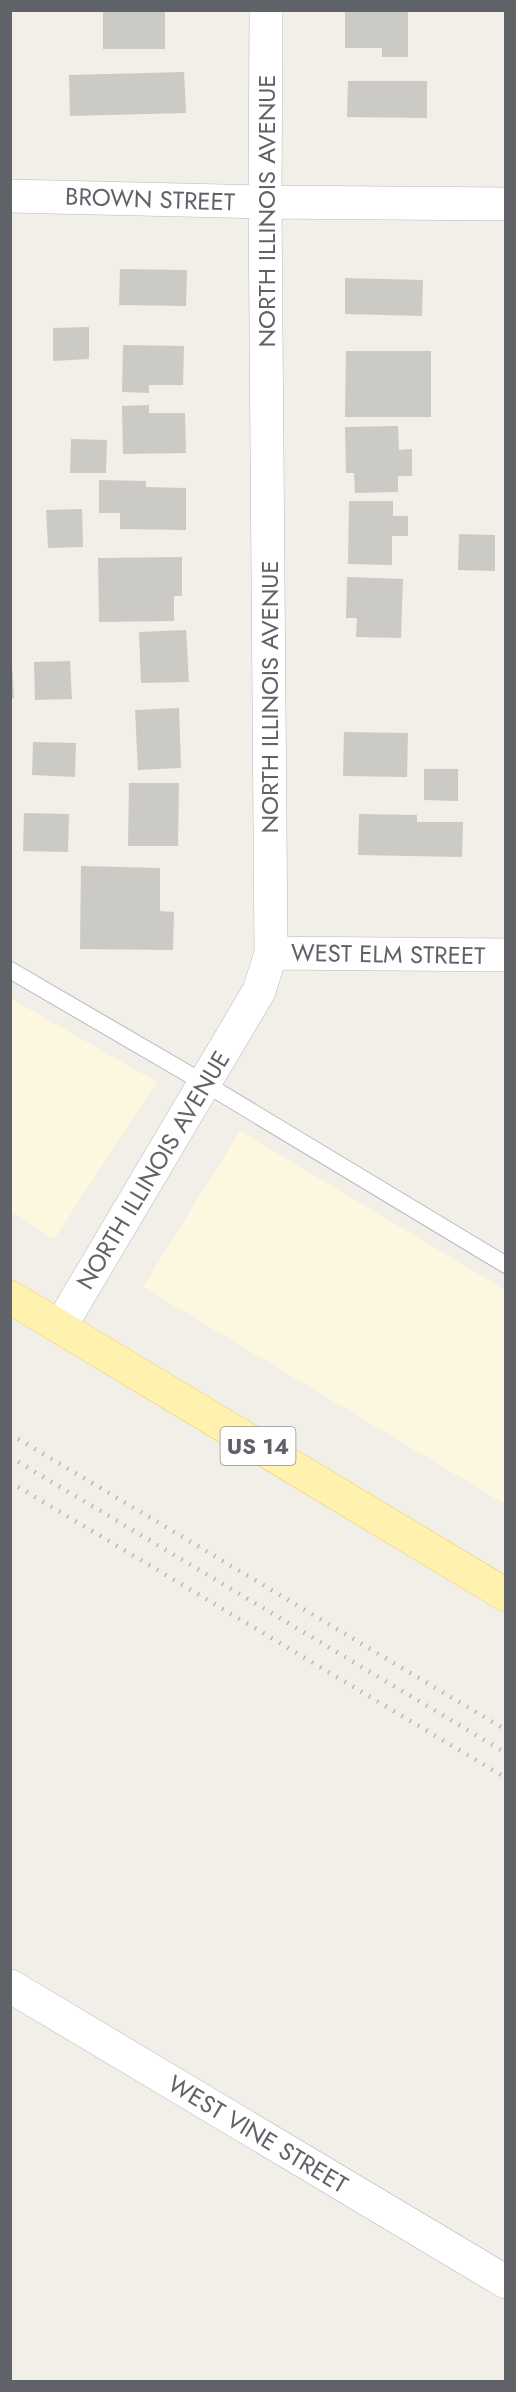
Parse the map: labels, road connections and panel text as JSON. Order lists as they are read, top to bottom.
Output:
{
  "streets": {
    "main road": ["US 14"],
    "street": [
      "BROWN STREET",
      "NORTH ILLINOIS AVENUE",
      "WEST ELM STREET",
      "WEST VINE STREET"
    ]
  },
  "crossings": [
    ["BROWN STREET", "NORTH ILLINOIS AVENUE"],
    ["NORTH ILLINOIS AVENUE", "WEST ELM STREET"],
    ["NORTH ILLINOIS AVENUE", "US 14"]
  ]
}
